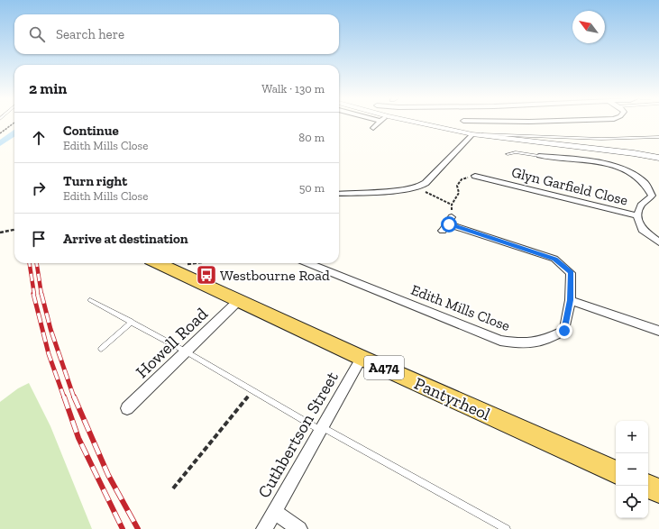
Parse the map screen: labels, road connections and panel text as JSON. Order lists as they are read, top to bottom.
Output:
{
  "streets": {
    "main road": ["A474", "Pantyrheol"],
    "street": [
      "Glyn Garfield Close",
      "Edith Mills Close",
      "Howell Road",
      "Cuthbertson Street"
    ]
  },
  "crossings": [
    ["Howell Road", "Pantyrheol"],
    ["Pantyrheol", "Cuthbertson Street"]
  ],
  "places": {
    "bus stop": ["Westbourne Road"]
  },
  "north": "top left",
  "page": {
    "search": "Search here",
    "heading": ["2 min", "Walk · 130 m"],
    "list": [
      ["Continue", "Edith Mills Close", "80 m"],
      ["Turn right", "Edith Mills Close", "50 m"],
      "Arrive at destination"
    ],
    "map_buttons": ["+", "−"]
  }
}
